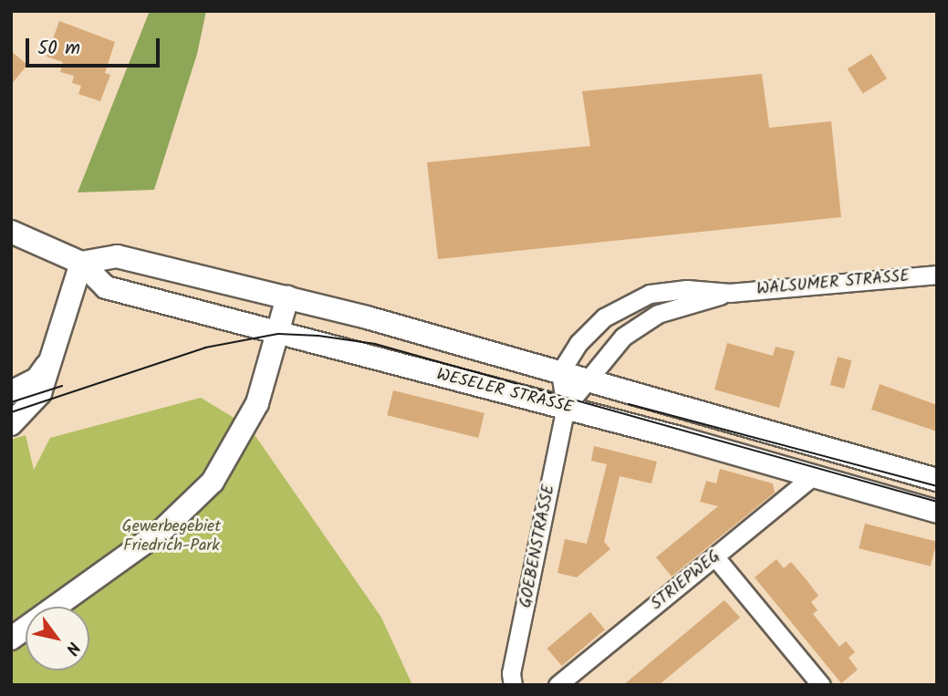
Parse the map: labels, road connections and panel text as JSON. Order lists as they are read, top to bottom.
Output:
{
  "streets": {
    "main road": ["WESELER STRASSE"],
    "street": ["WALSUMER STRASSE", "GOEBENSTRASSE", "STRIEPWEG"]
  },
  "crossings": [
    ["WALSUMER STRASSE", "WESELER STRASSE"],
    ["WALSUMER STRASSE", "GOEBENSTRASSE"],
    ["WESELER STRASSE", "GOEBENSTRASSE"],
    ["WESELER STRASSE", "STRIEPWEG"]
  ],
  "parks": ["Gewerbegebiet Friedrich-Park"],
  "scale_bar": "50 m",
  "north": "bottom right"
}
